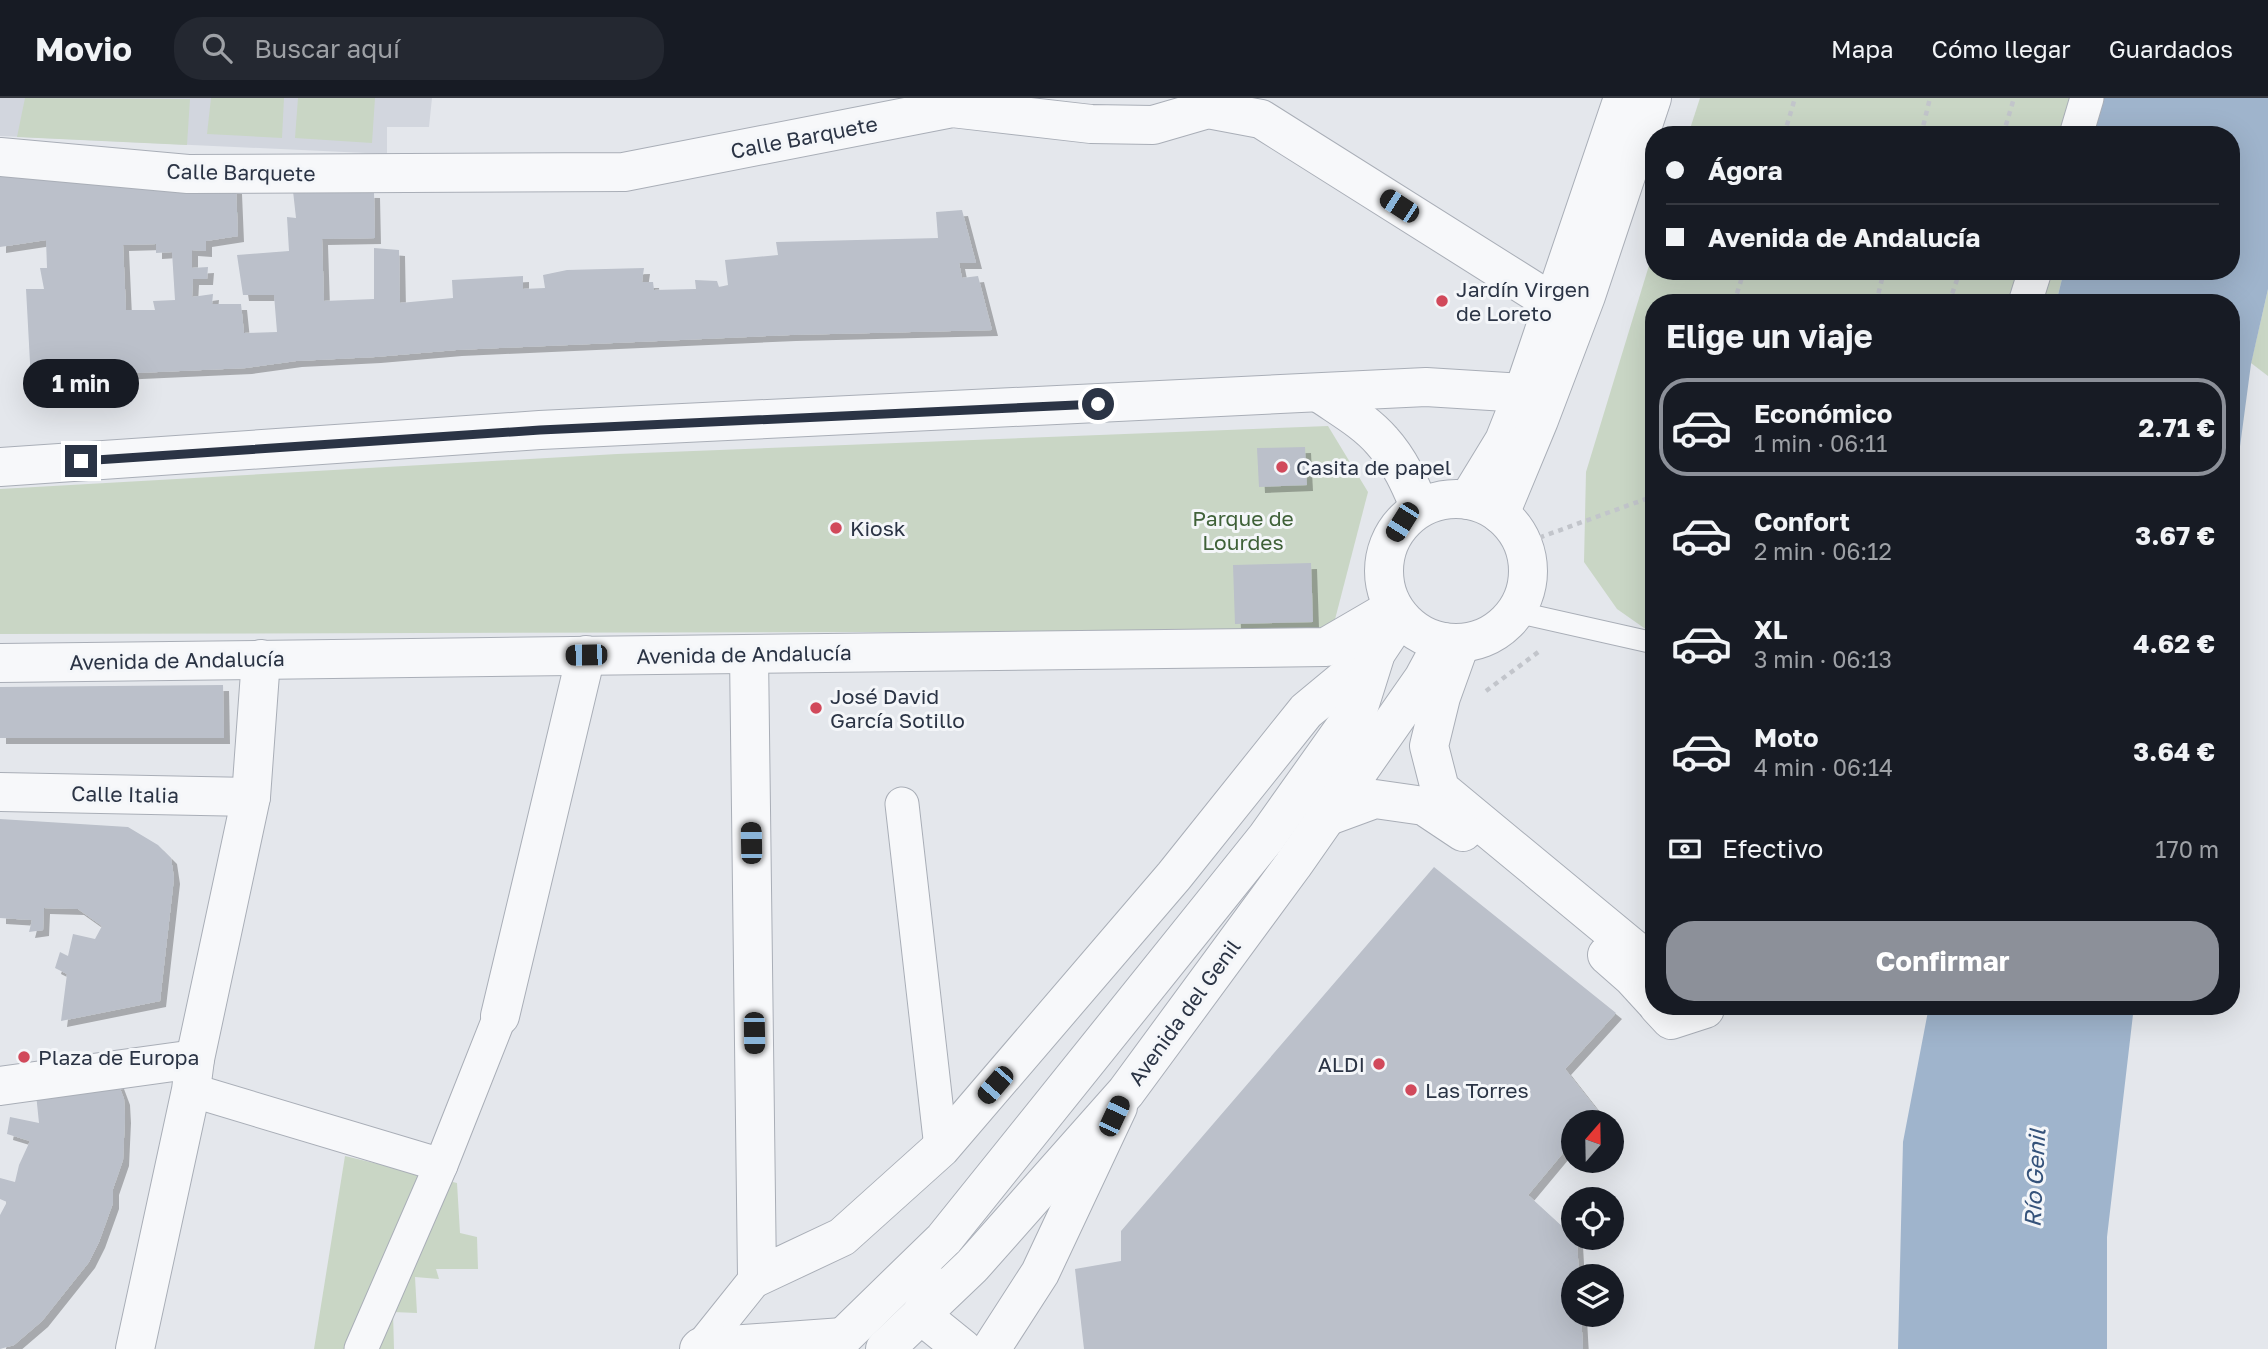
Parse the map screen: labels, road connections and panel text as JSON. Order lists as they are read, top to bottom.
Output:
{
  "streets": {
    "street": [
      "Calle Barquete",
      "Avenida de Andalucía",
      "Calle Italia",
      "Avenida del Genil"
    ]
  },
  "crossings": [
    ["Avenida de Andalucía", "Avenida del Genil"]
  ],
  "water": ["Río Genil"],
  "parks": ["Parque de Lourdes"],
  "places": [
    "Jardín Virgen de Loreto",
    "Casita de papel",
    "Kiosk",
    "José David García Sotillo",
    "Plaza de Europa",
    "ALDI",
    "Las Torres"
  ],
  "north": "top",
  "page": {
    "header": "Movio",
    "search": "Buscar aquí",
    "nav": ["Mapa", "Cómo llegar", "Guardados"],
    "banner": ["Ágora", "Avenida de Andalucía"],
    "heading": "Elige un viaje",
    "bubble": "1 min",
    "list": [
      {
        "name": "Económico",
        "note": "1 min · 06:11",
        "value": "2.71 €"
      },
      {
        "name": "Confort",
        "note": "2 min · 06:12",
        "value": "3.67 €"
      },
      {
        "name": "XL",
        "note": "3 min · 06:13",
        "value": "4.62 €"
      },
      {
        "name": "Moto",
        "note": "4 min · 06:14",
        "value": "3.64 €"
      }
    ],
    "pay": ["Efectivo", "170 m"],
    "buttons": "Confirmar"
  }
}
